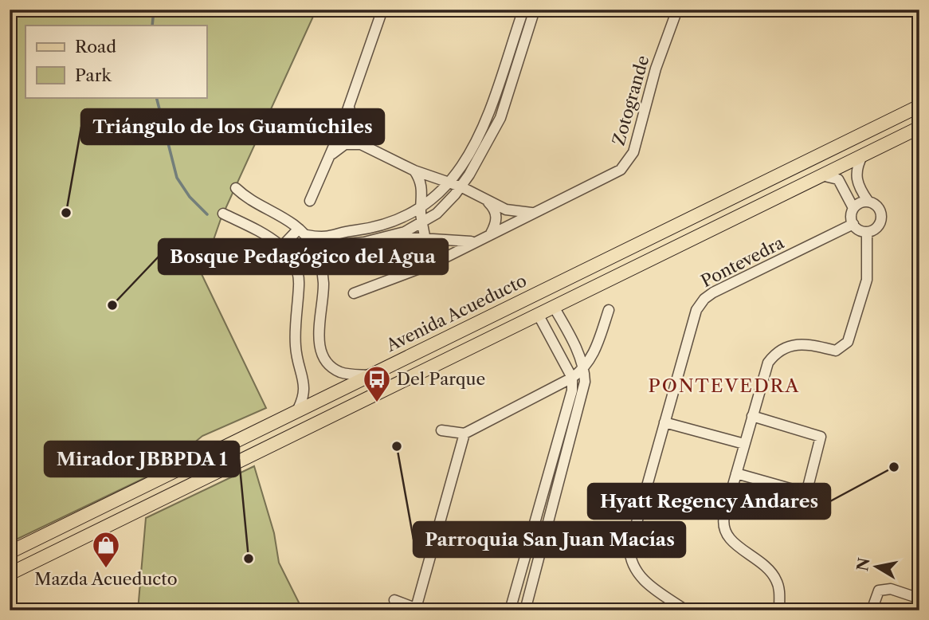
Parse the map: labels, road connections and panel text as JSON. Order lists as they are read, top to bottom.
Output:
{
  "streets": {
    "main road": ["Avenida Acueducto"],
    "street": ["Zotogrande", "Pontevedra"]
  },
  "districts": ["PONTEVEDRA"],
  "places": {
    "other": [
      "Triángulo de los Guamúchiles",
      "Bosque Pedagógico del Agua",
      "Parroquia San Juan Macías",
      "Hyatt Regency Andares",
      "Mirador JBBPDA 1"
    ],
    "bus stop": ["Del Parque"],
    "shop": ["Mazda Acueducto"]
  },
  "legend": ["Road", "Park"],
  "north": "left"
}
